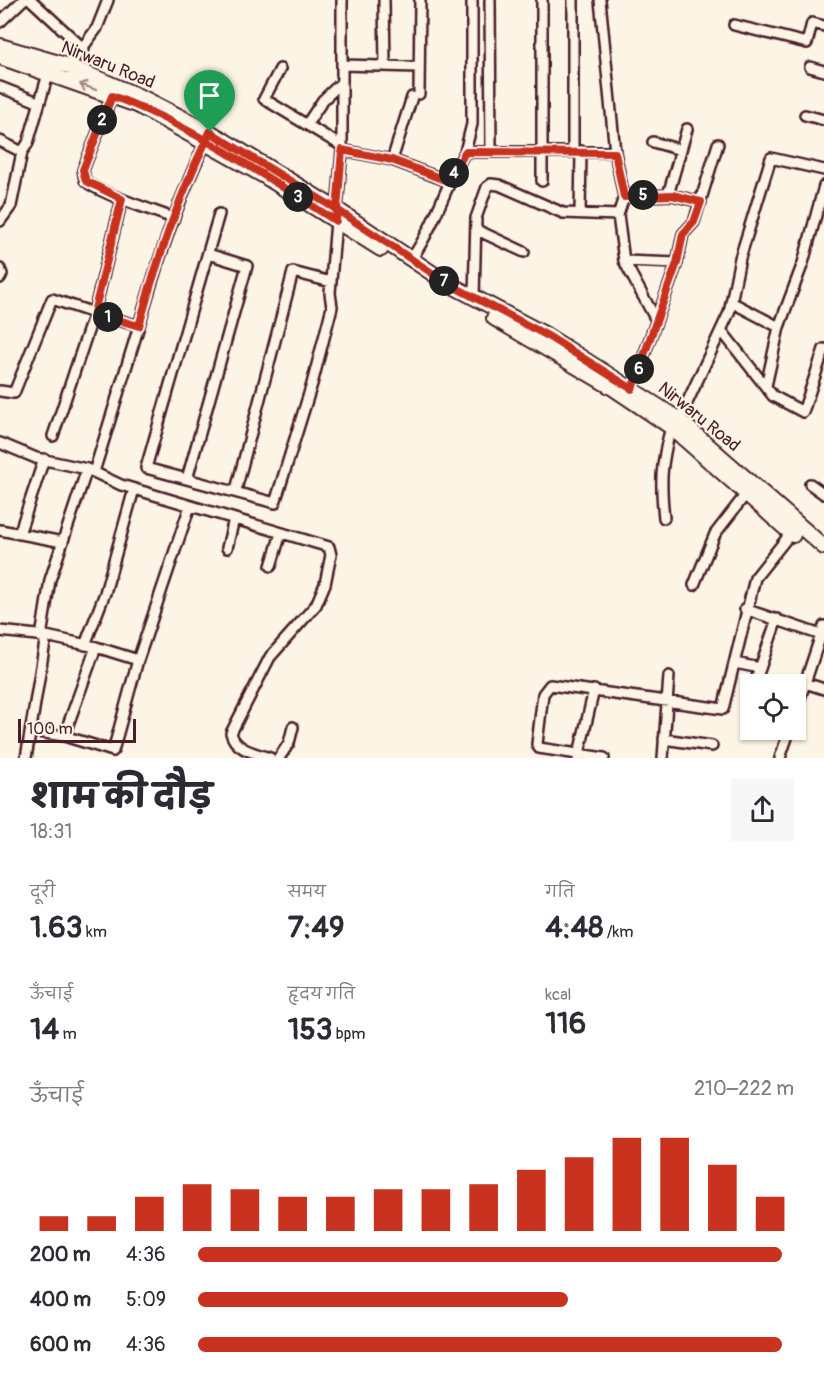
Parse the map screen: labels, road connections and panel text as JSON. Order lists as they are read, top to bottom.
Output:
{
  "streets": {
    "street": ["Nirwaru Road"]
  },
  "scale_bar": "100 m",
  "page": {
    "pins": [
      "2",
      "4",
      "5",
      "3",
      "7",
      "1",
      "6"
    ],
    "scale": "100 m",
    "heading": ["शाम की दौड़", "18:31"],
    "stats": [
      ["दूरी", "1.63 km"],
      ["समय", "7:49"],
      ["गति", "4:48 /km"],
      ["ऊँचाई", "14 m"],
      ["हृदय गति", "153 bpm"],
      ["kcal", "116"]
    ],
    "chart": ["ऊँचाई", "210–222 m"],
    "list": [
      {
        "name": "200 m",
        "note": "4:36"
      },
      {
        "name": "400 m",
        "note": "5:09"
      },
      {
        "name": "600 m",
        "note": "4:36"
      }
    ]
  }
}
